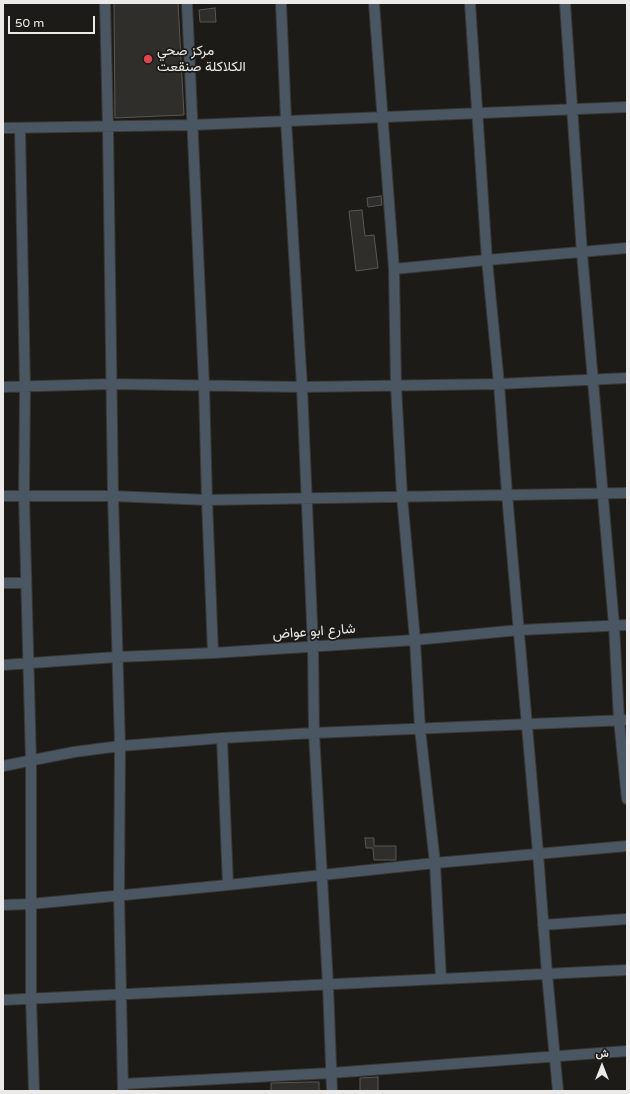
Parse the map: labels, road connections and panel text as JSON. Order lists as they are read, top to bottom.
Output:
{
  "streets": {
    "street": ["شارع ابو عواض"]
  },
  "places": ["مركز صحي الكلاكلة صنقعت"],
  "scale_bar": "50 m",
  "north": "top"
}
